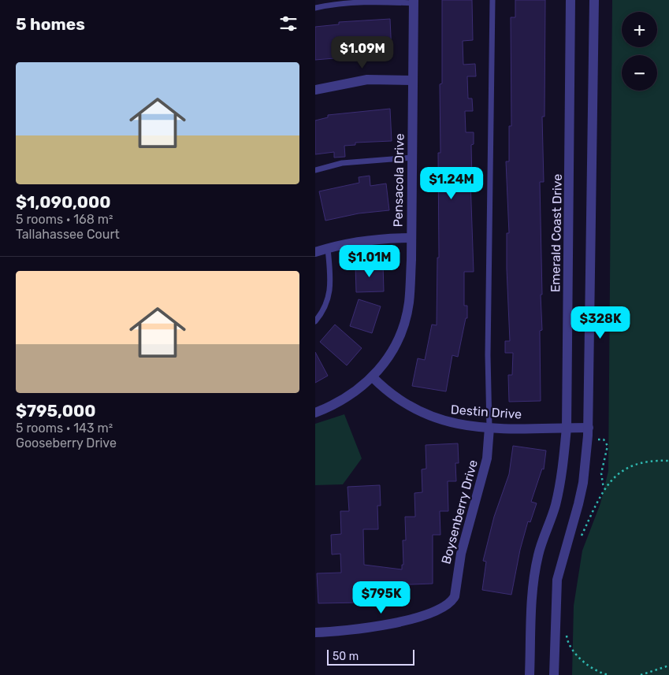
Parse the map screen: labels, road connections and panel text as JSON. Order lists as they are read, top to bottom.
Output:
{
  "streets": {
    "street": [
      "Pensacola Drive",
      "Emerald Coast Drive",
      "Destin Drive",
      "Boysenberry Drive"
    ]
  },
  "crossings": [
    ["Pensacola Drive", "Destin Drive"],
    ["Emerald Coast Drive", "Destin Drive"],
    ["Destin Drive", "Boysenberry Drive"]
  ],
  "scale_bar": "50 m",
  "page": {
    "heading": "5 homes",
    "map_buttons": ["+", "−"],
    "price": [
      "$1.09M",
      "$1.24M",
      "$1.01M",
      "$328K",
      "$795K"
    ],
    "list": [
      {
        "name": "$1,090,000",
        "note": "5 rooms · 168 m² · Tallahassee Court"
      },
      {
        "name": "$795,000",
        "note": "5 rooms · 143 m² · Gooseberry Drive"
      }
    ],
    "scale": "50 m"
  }
}
